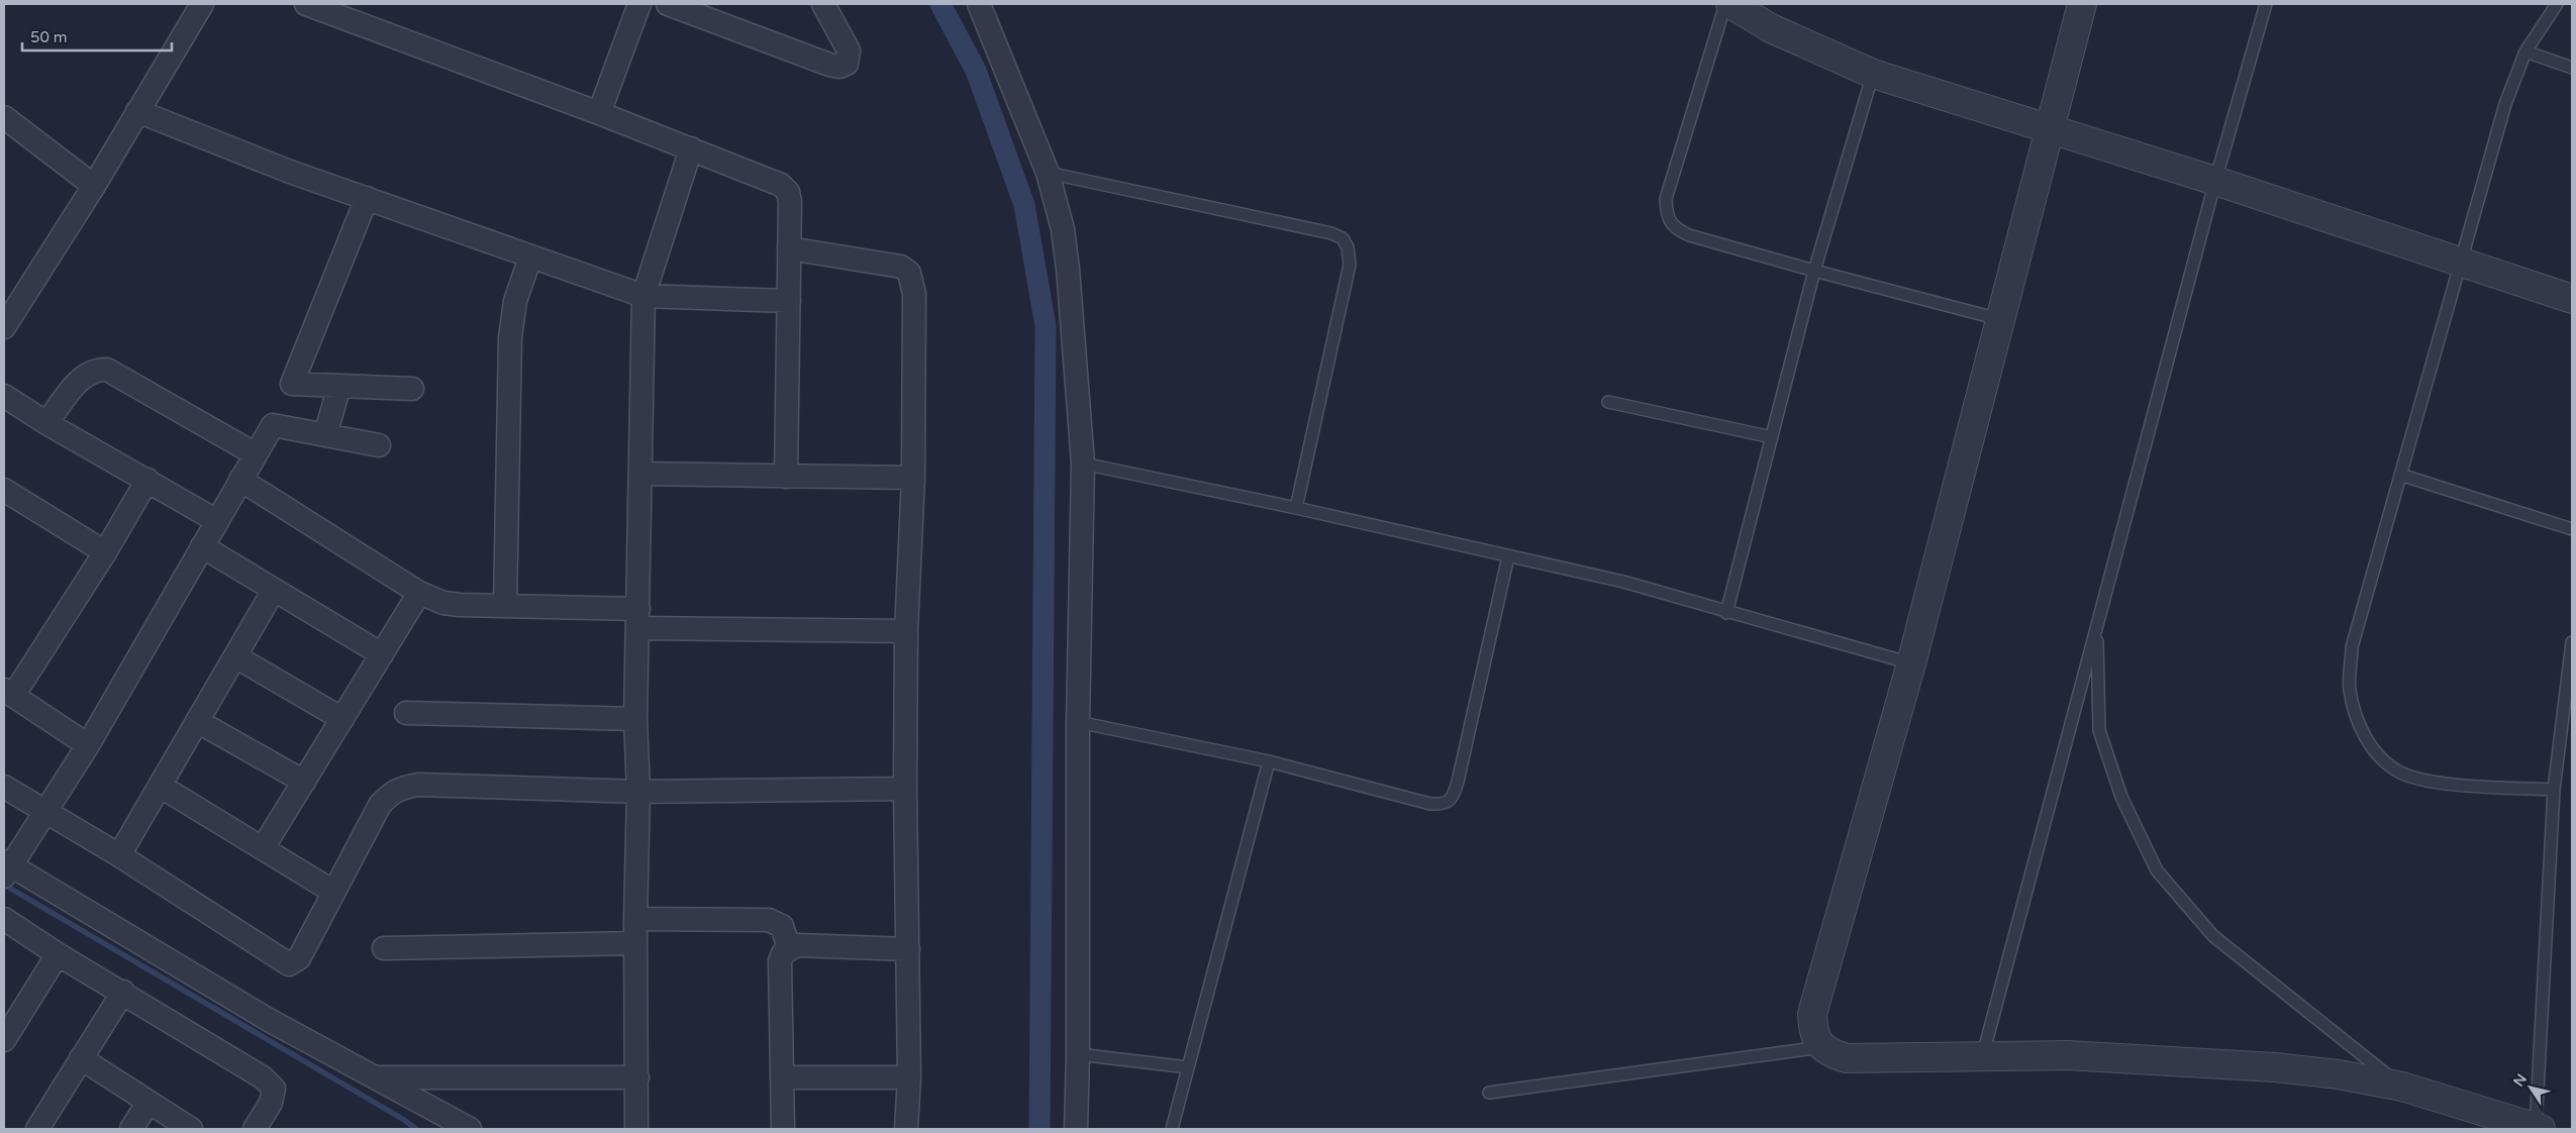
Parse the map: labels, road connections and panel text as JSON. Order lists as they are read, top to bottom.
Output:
{
  "scale_bar": "50 m",
  "north": "top left"
}
